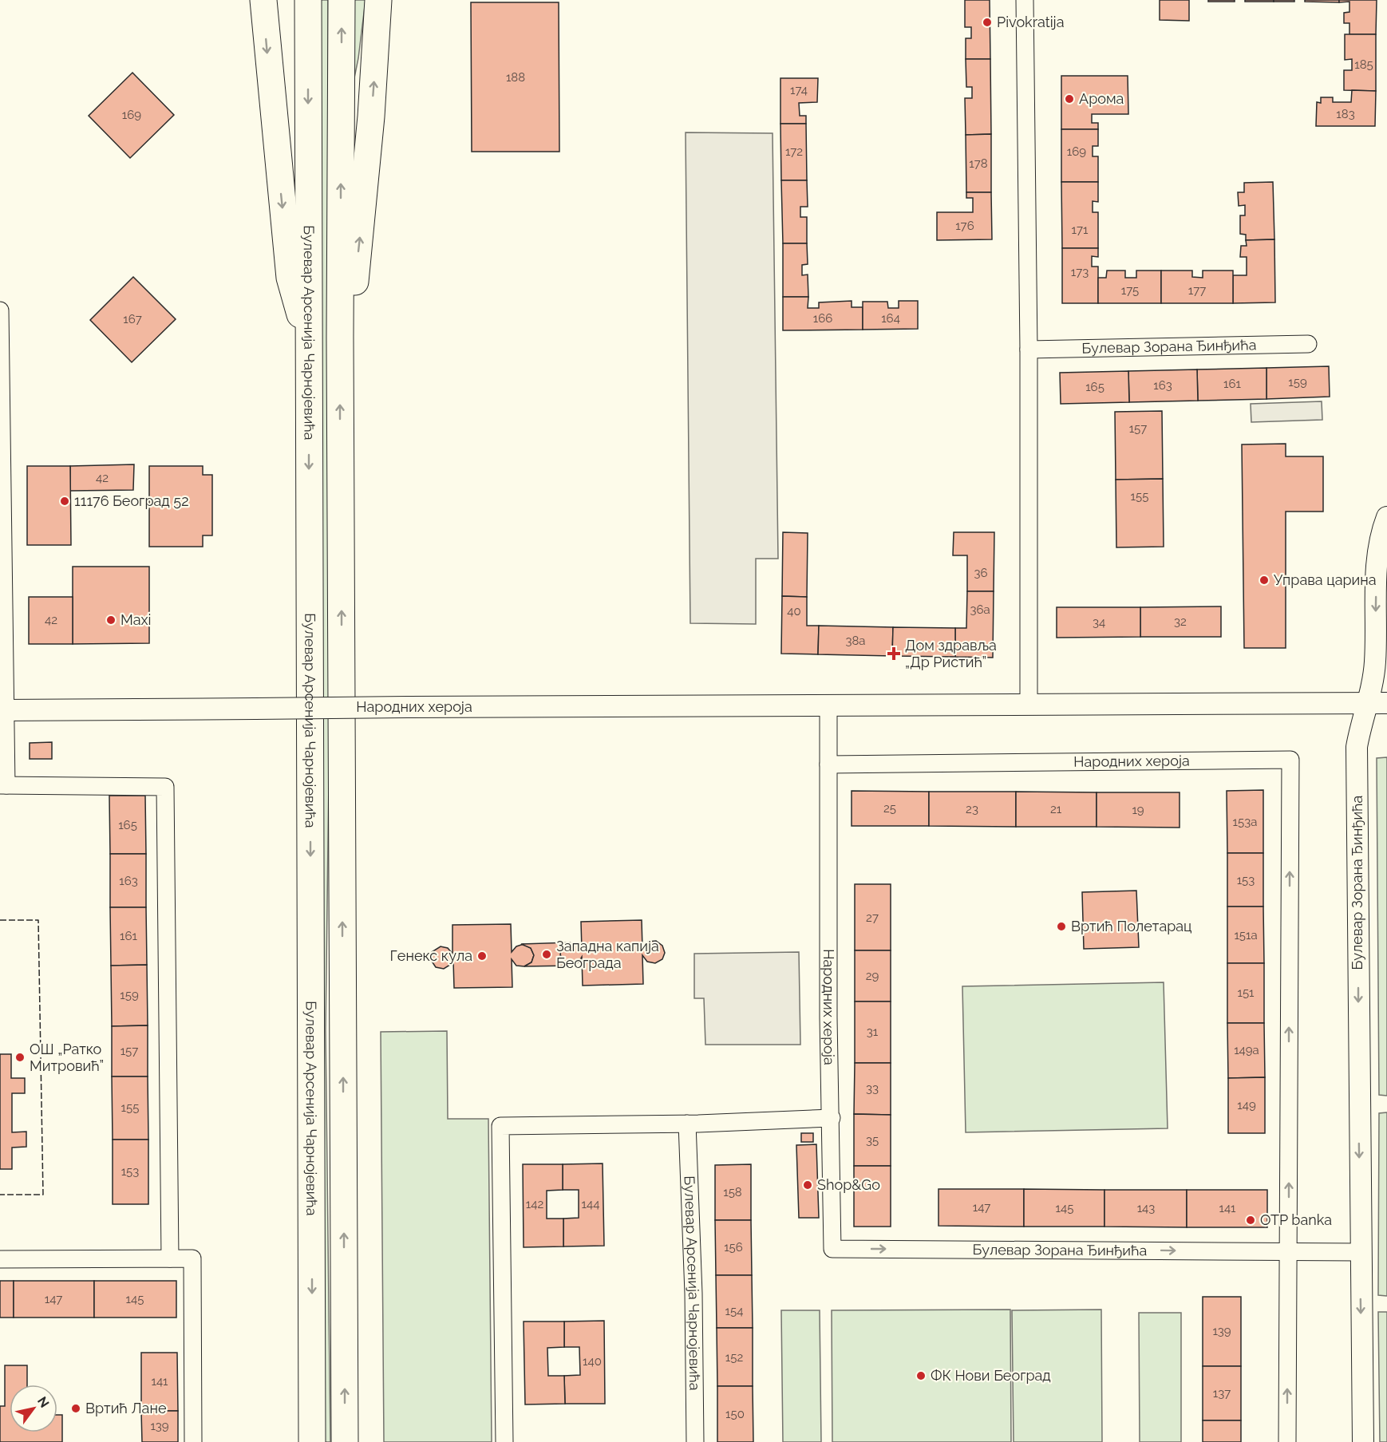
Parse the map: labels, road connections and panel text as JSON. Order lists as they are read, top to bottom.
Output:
{
  "streets": {
    "highway": ["Булевар Арсенија Чарнојевића"],
    "street": ["Булевар Зорана Ђинђића", "Народних хероја"]
  },
  "crossings": [
    ["Булевар Зорана Ђинђића", "Народних хероја"]
  ],
  "places": {
    "other": [
      "Pivokratija",
      "Арома",
      "11176 Београд 52",
      "Управа царина",
      "Maxi",
      "Вртић Полетарац",
      "Западна капија Београда",
      "Генекс кула",
      "ОШ „Ратко Митровић”",
      "Shop&Go",
      "OTP banka",
      "ФК Нови Београд",
      "Вртић Лане"
    ],
    "health": ["Дом здравља „Др Ристић”"]
  },
  "house_numbers": [
    "185",
    "188",
    "174",
    "183",
    "169",
    "172",
    "169",
    "178",
    "176",
    "171",
    "173",
    "175",
    "177",
    "166",
    "164",
    "167",
    "159",
    "161",
    "163",
    "165",
    "157",
    "42",
    "155",
    "36",
    "36a",
    "40",
    "42",
    "32",
    "34",
    "38a",
    "25",
    "23",
    "21",
    "19",
    "153a",
    "165",
    "153",
    "163",
    "27",
    "151a",
    "161",
    "29",
    "151",
    "159",
    "31",
    "149a",
    "157",
    "33",
    "149",
    "155",
    "35",
    "153",
    "158",
    "142",
    "144",
    "147",
    "145",
    "143",
    "141",
    "156",
    "147",
    "145",
    "154",
    "139",
    "152",
    "140",
    "141",
    "137",
    "150",
    "139"
  ],
  "north": "top right"
}
